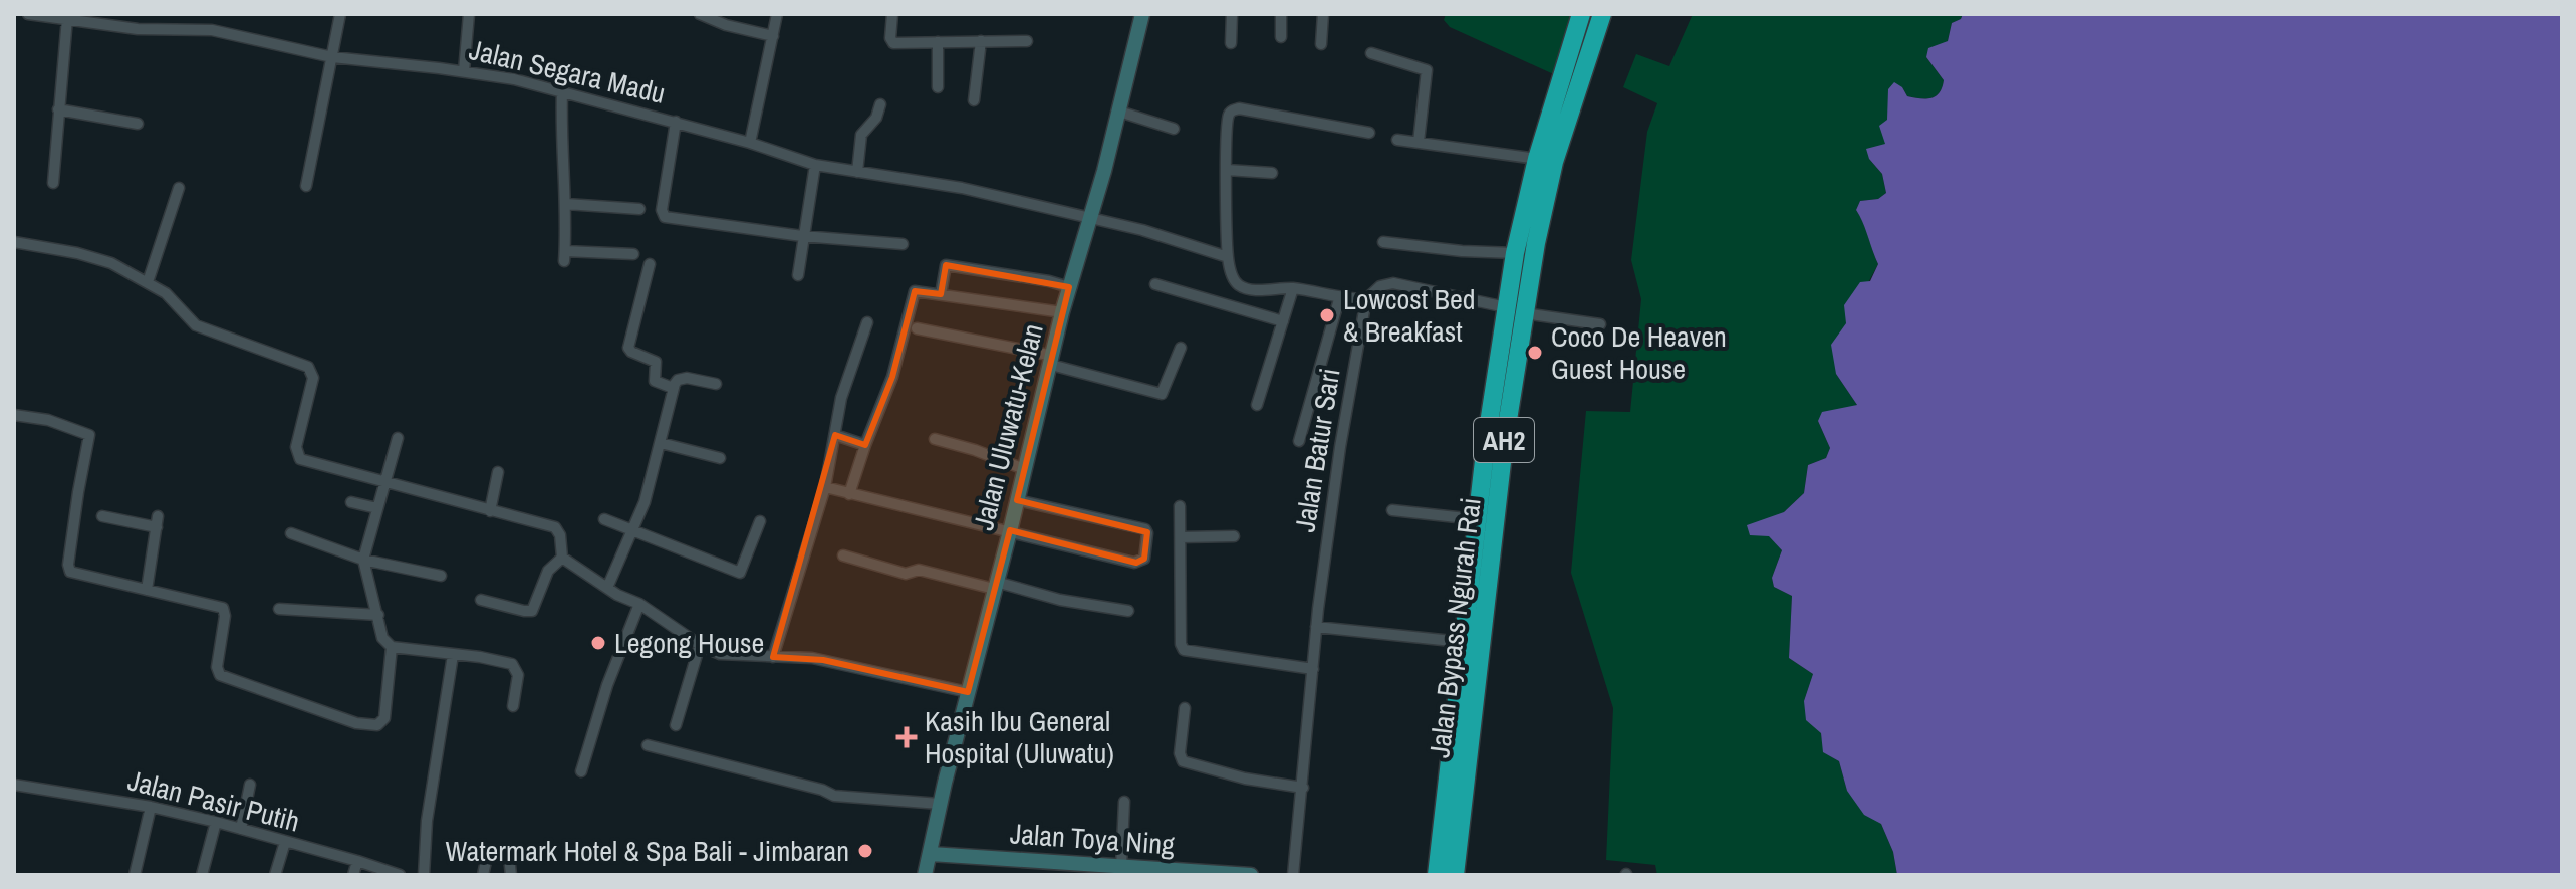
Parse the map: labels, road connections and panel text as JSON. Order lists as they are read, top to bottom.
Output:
{
  "streets": {
    "highway": ["AH2", "Jalan Bypass Ngurah Rai"],
    "street": [
      "Jalan Segara Madu",
      "Jalan Uluwatu-Kelan",
      "Jalan Batur Sari",
      "Jalan Pasir Putih",
      "Jalan Toya Ning"
    ]
  },
  "crossings": [
    ["Jalan Segara Madu", "Jalan Uluwatu-Kelan"],
    ["Jalan Uluwatu-Kelan", "Jalan Toya Ning"]
  ],
  "places": {
    "other": [
      "Lowcost Bed & Breakfast",
      "Coco De Heaven Guest House",
      "Legong House",
      "Watermark Hotel & Spa Bali - Jimbaran"
    ],
    "health": ["Kasih Ibu General Hospital (Uluwatu)"]
  }
}
